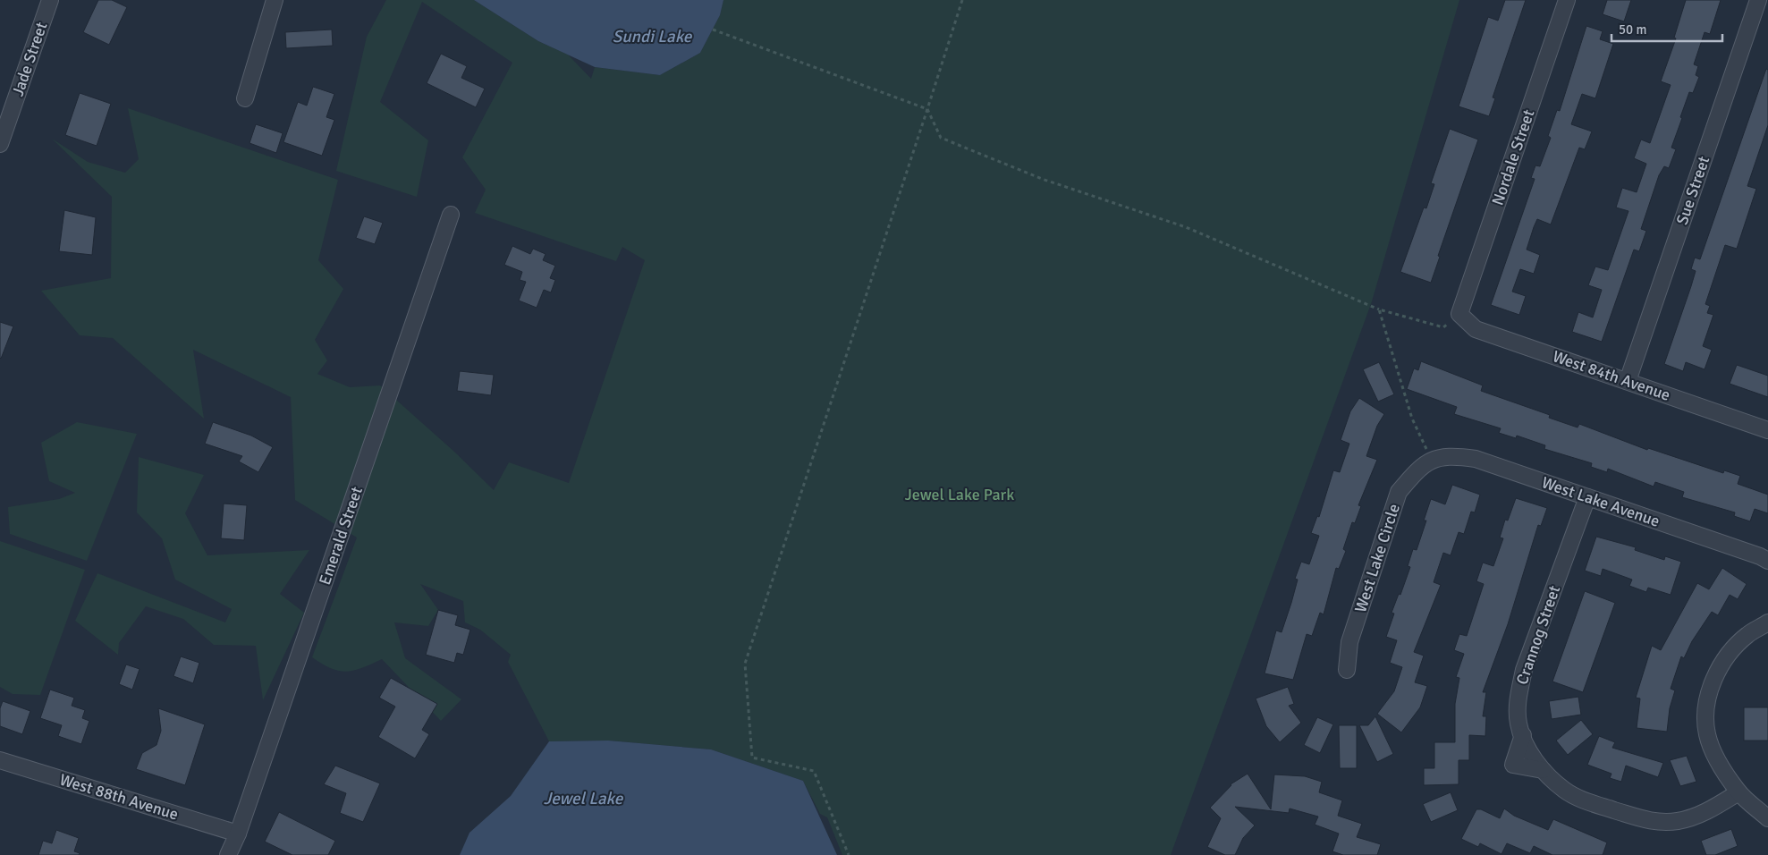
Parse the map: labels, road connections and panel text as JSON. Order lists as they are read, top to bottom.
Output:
{
  "streets": {
    "street": [
      "Jade Street",
      "Nordale Street",
      "Sue Street",
      "West 84th Avenue",
      "West Lake Avenue",
      "Emerald Street",
      "West Lake Circle",
      "Crannog Street",
      "West 88th Avenue"
    ]
  },
  "crossings": [
    ["Nordale Street", "West 84th Avenue"],
    ["Sue Street", "West 84th Avenue"],
    ["West Lake Avenue", "West Lake Circle"],
    ["West Lake Avenue", "Crannog Street"],
    ["Emerald Street", "West 88th Avenue"]
  ],
  "water": ["Sundi Lake", "Jewel Lake"],
  "parks": ["Jewel Lake Park"],
  "scale_bar": "50 m"
}
